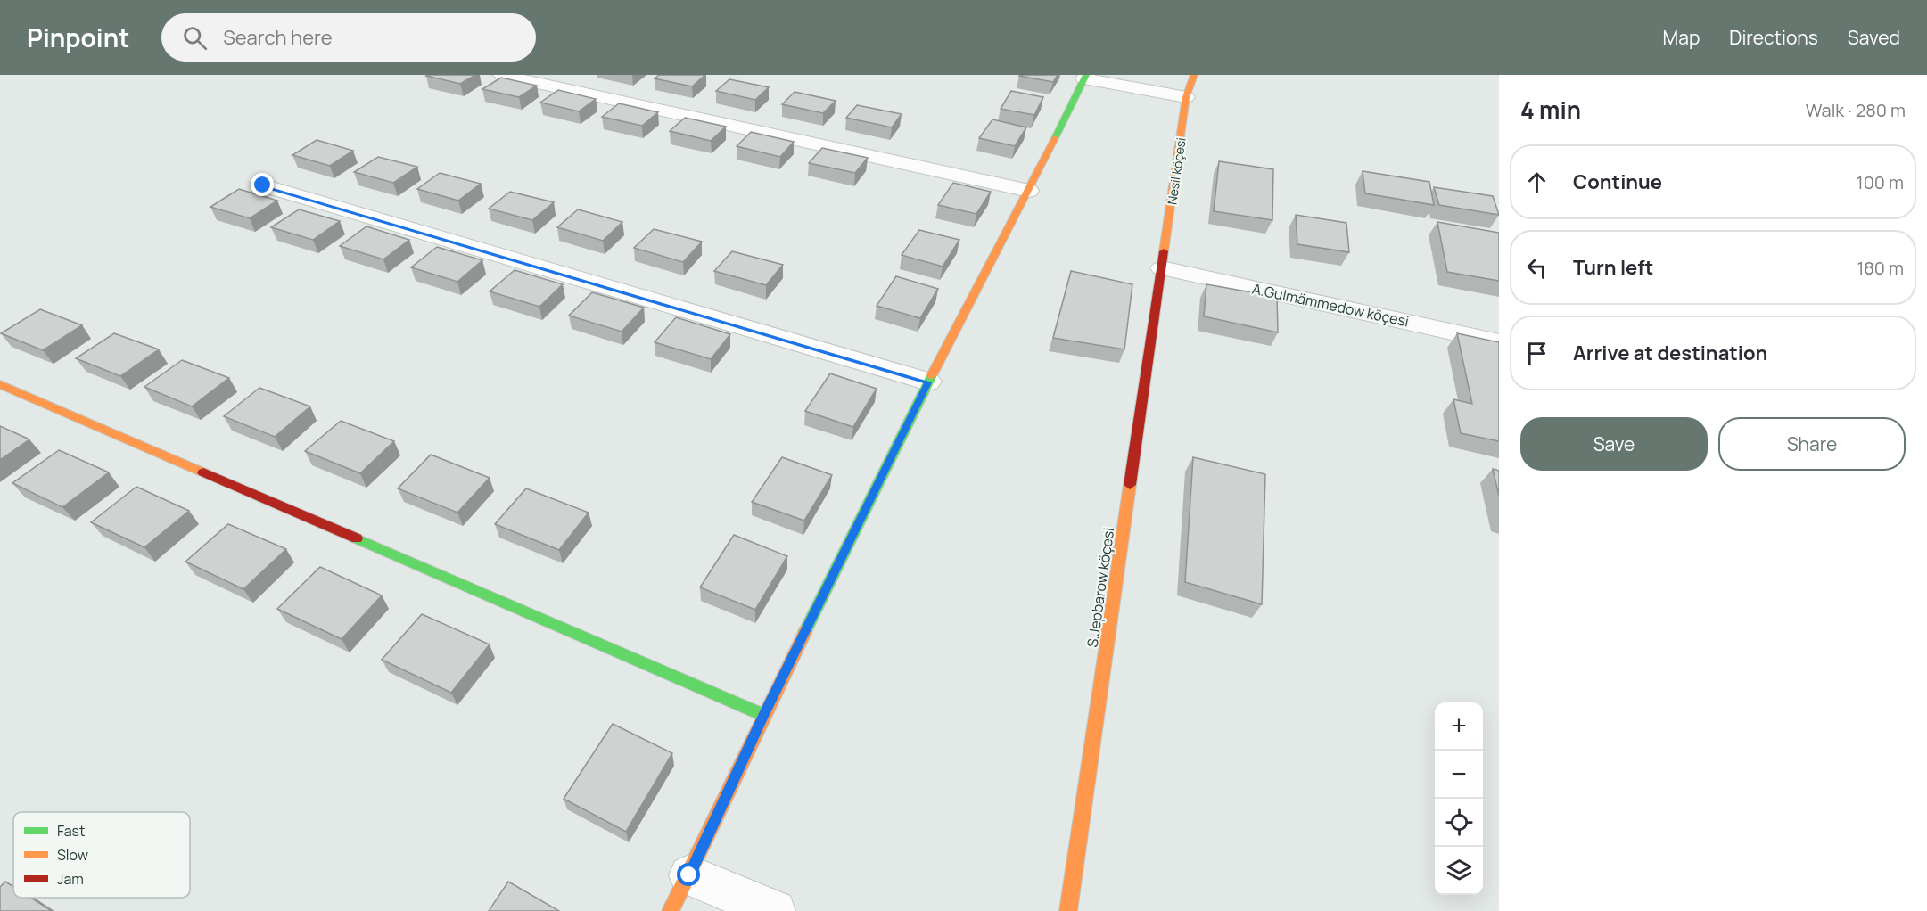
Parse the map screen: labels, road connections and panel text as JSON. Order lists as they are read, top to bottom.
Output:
{
  "streets": {
    "street": ["Nesil köçesi", "A.Gulmämmedow köçesi", "S.Jepbarow köçesi"]
  },
  "crossings": [
    ["Nesil köçesi", "A.Gulmämmedow köçesi"],
    ["Nesil köçesi", "S.Jepbarow köçesi"],
    ["A.Gulmämmedow köçesi", "S.Jepbarow köçesi"]
  ],
  "legend": ["Fast", "Slow", "Jam"],
  "page": {
    "header": "Pinpoint",
    "search": "Search here",
    "nav": ["Map", "Directions", "Saved"],
    "heading": ["4 min", "Walk · 280 m"],
    "list": [
      ["Continue", "100 m"],
      ["Turn left", "180 m"],
      "Arrive at destination"
    ],
    "buttons": ["Save", "Share"],
    "map_buttons": ["+", "−"]
  }
}
